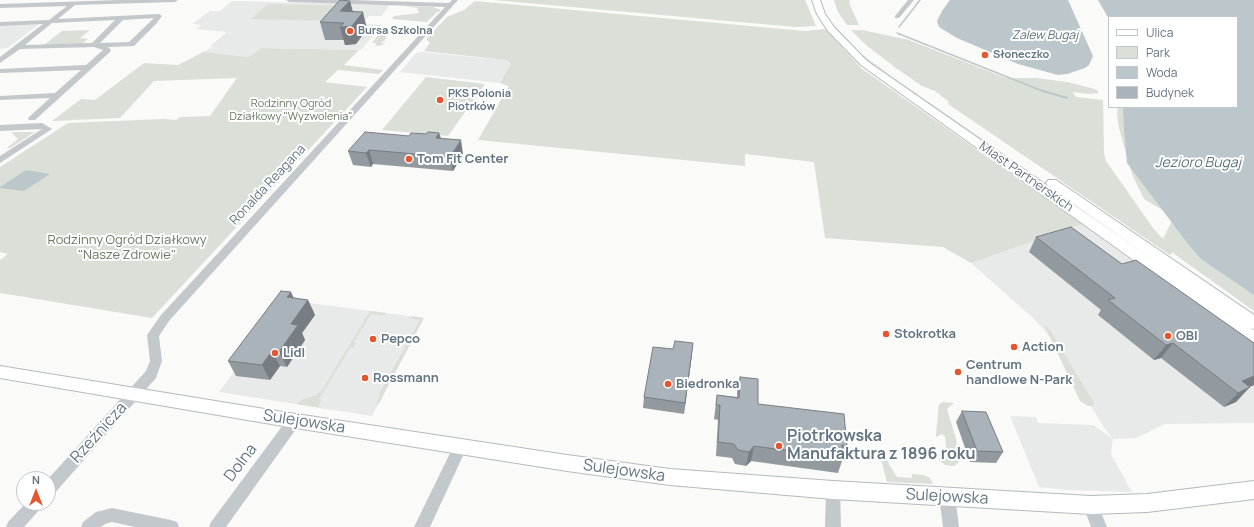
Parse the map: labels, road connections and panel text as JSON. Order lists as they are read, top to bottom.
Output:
{
  "streets": {
    "main road": ["Miast Partnerskich", "Sulejowska"],
    "street": ["Ronalda Reagana", "Rzeźnicza", "Dolna"]
  },
  "crossings": [
    ["Ronalda Reagana", "Sulejowska"],
    ["Ronalda Reagana", "Rzeźnicza"],
    ["Sulejowska", "Rzeźnicza"],
    ["Sulejowska", "Dolna"]
  ],
  "water": ["Zalew Bugaj", "Jezioro Bugaj"],
  "parks": ["Rodzinny Ogród Działkowy \"Wyzwolenia\"", "Rodzinny Ogród Działkowy \"Nasze Zdrowie\""],
  "places": [
    "Bursa Szkolna",
    "Słoneczko",
    "PKS Polonia Piotrków",
    "Tom Fit Center",
    "Stokrotka",
    "OBI",
    "Pepco",
    "Action",
    "Lidl",
    "Centrum handlowe N-Park",
    "Rossmann",
    "Biedronka",
    "Piotrkowska Manufaktura z 1896 roku"
  ],
  "legend": [
    "Ulica",
    "Park",
    "Woda",
    "Budynek"
  ],
  "north": "top"
}
